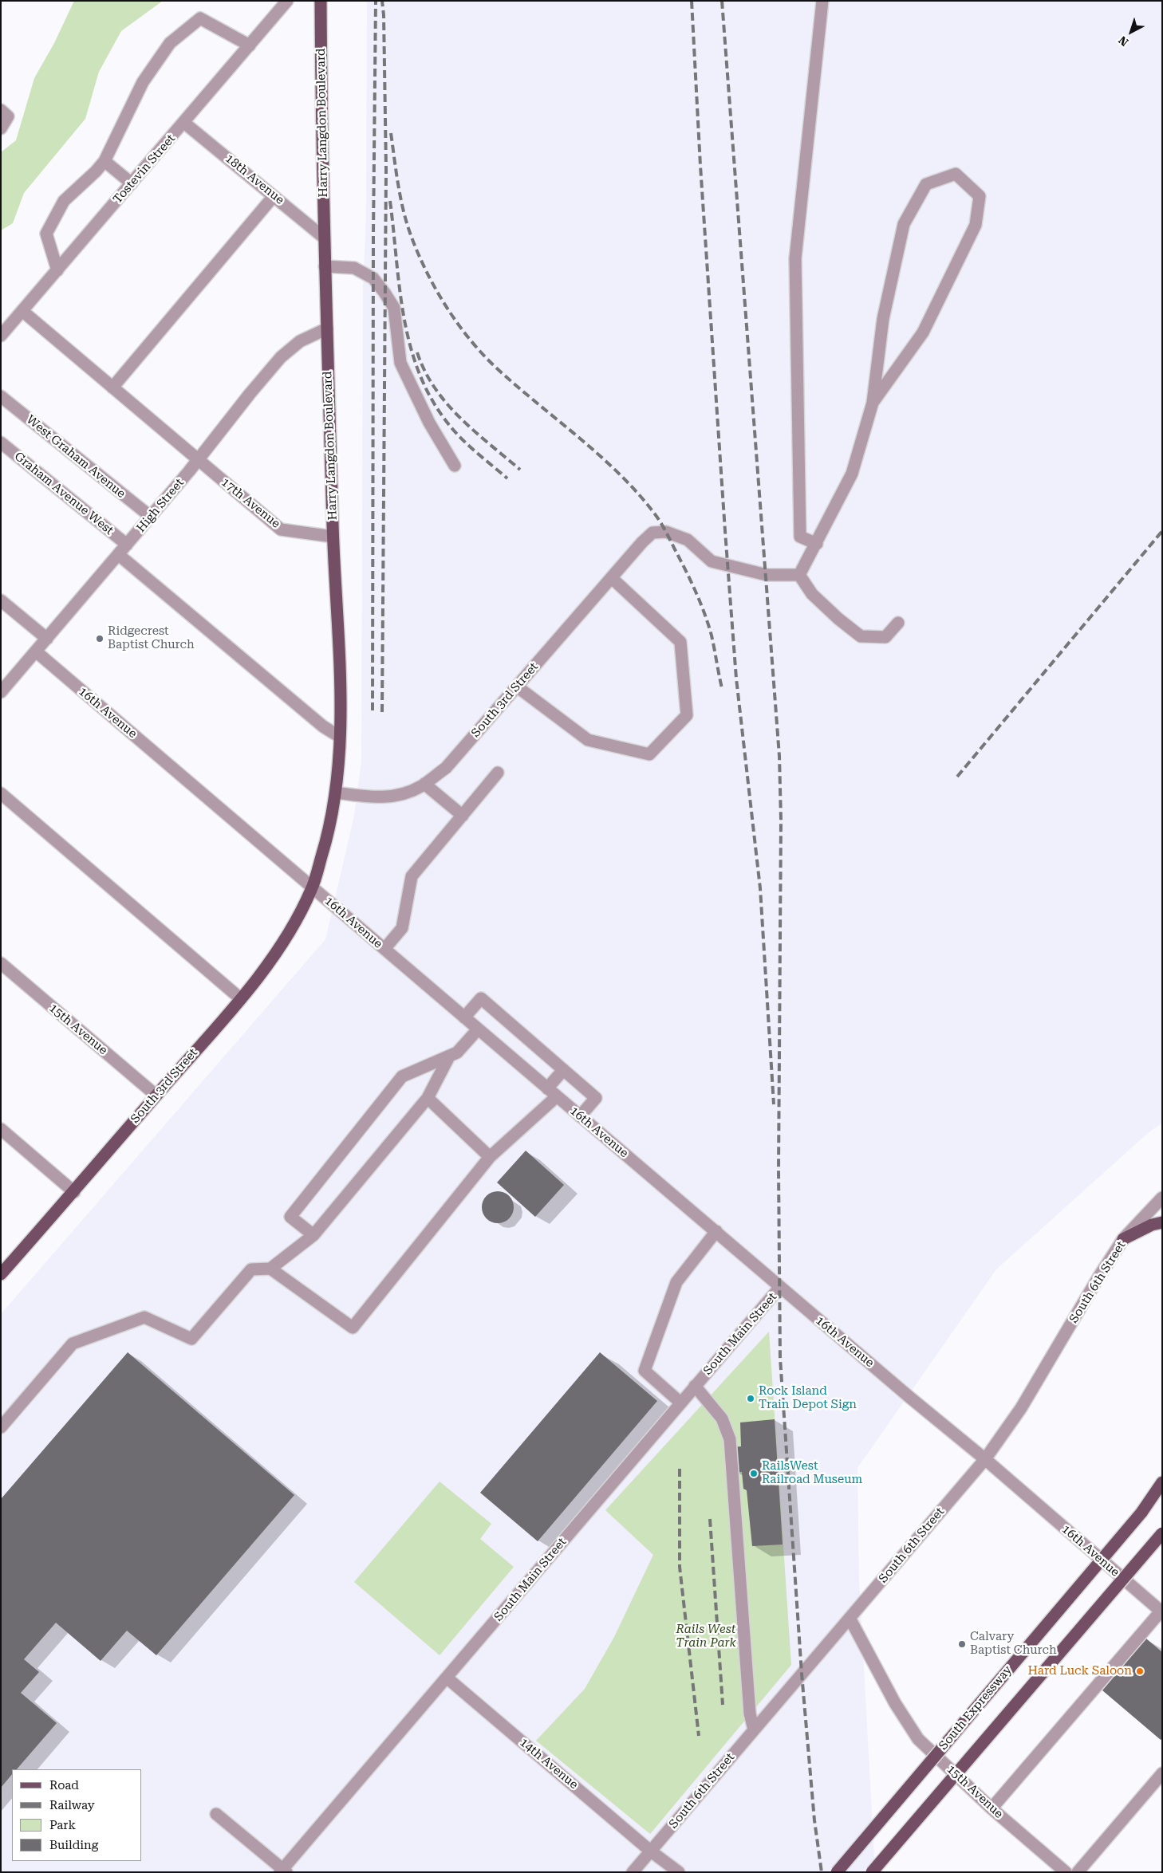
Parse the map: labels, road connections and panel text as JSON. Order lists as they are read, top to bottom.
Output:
{
  "streets": {
    "main road": ["Harry Langdon Boulevard", "South 3rd Street", "South Expressway"],
    "street": [
      "Tostevin Street",
      "18th Avenue",
      "West Graham Avenue",
      "Graham Avenue West",
      "17th Avenue",
      "High Street",
      "16th Avenue",
      "15th Avenue",
      "South 6th Street",
      "South Main Street",
      "14th Avenue"
    ]
  },
  "crossings": [
    ["Harry Langdon Boulevard", "18th Avenue"],
    ["Harry Langdon Boulevard", "17th Avenue"],
    ["Harry Langdon Boulevard", "High Street"],
    ["Harry Langdon Boulevard", "South 3rd Street"],
    ["Harry Langdon Boulevard", "16th Avenue"],
    ["Tostevin Street", "18th Avenue"],
    ["Tostevin Street", "17th Avenue"],
    ["West Graham Avenue", "High Street"],
    ["Graham Avenue West", "High Street"],
    ["17th Avenue", "High Street"],
    ["High Street", "16th Avenue"],
    ["South 3rd Street", "16th Avenue"],
    ["South 3rd Street", "15th Avenue"],
    ["16th Avenue", "South 6th Street"],
    ["16th Avenue", "South Main Street"],
    ["15th Avenue", "South 6th Street"],
    ["South 6th Street", "14th Avenue"],
    ["South Main Street", "14th Avenue"]
  ],
  "parks": ["Rails West Train Park"],
  "places": [
    "Ridgecrest Baptist Church",
    "Rock Island Train Depot Sign",
    "RailsWest Railroad Museum",
    "Calvary Baptist Church",
    "Hard Luck Saloon"
  ],
  "legend": [
    "Road",
    "Railway",
    "Park",
    "Building"
  ],
  "north": "bottom left"
}
